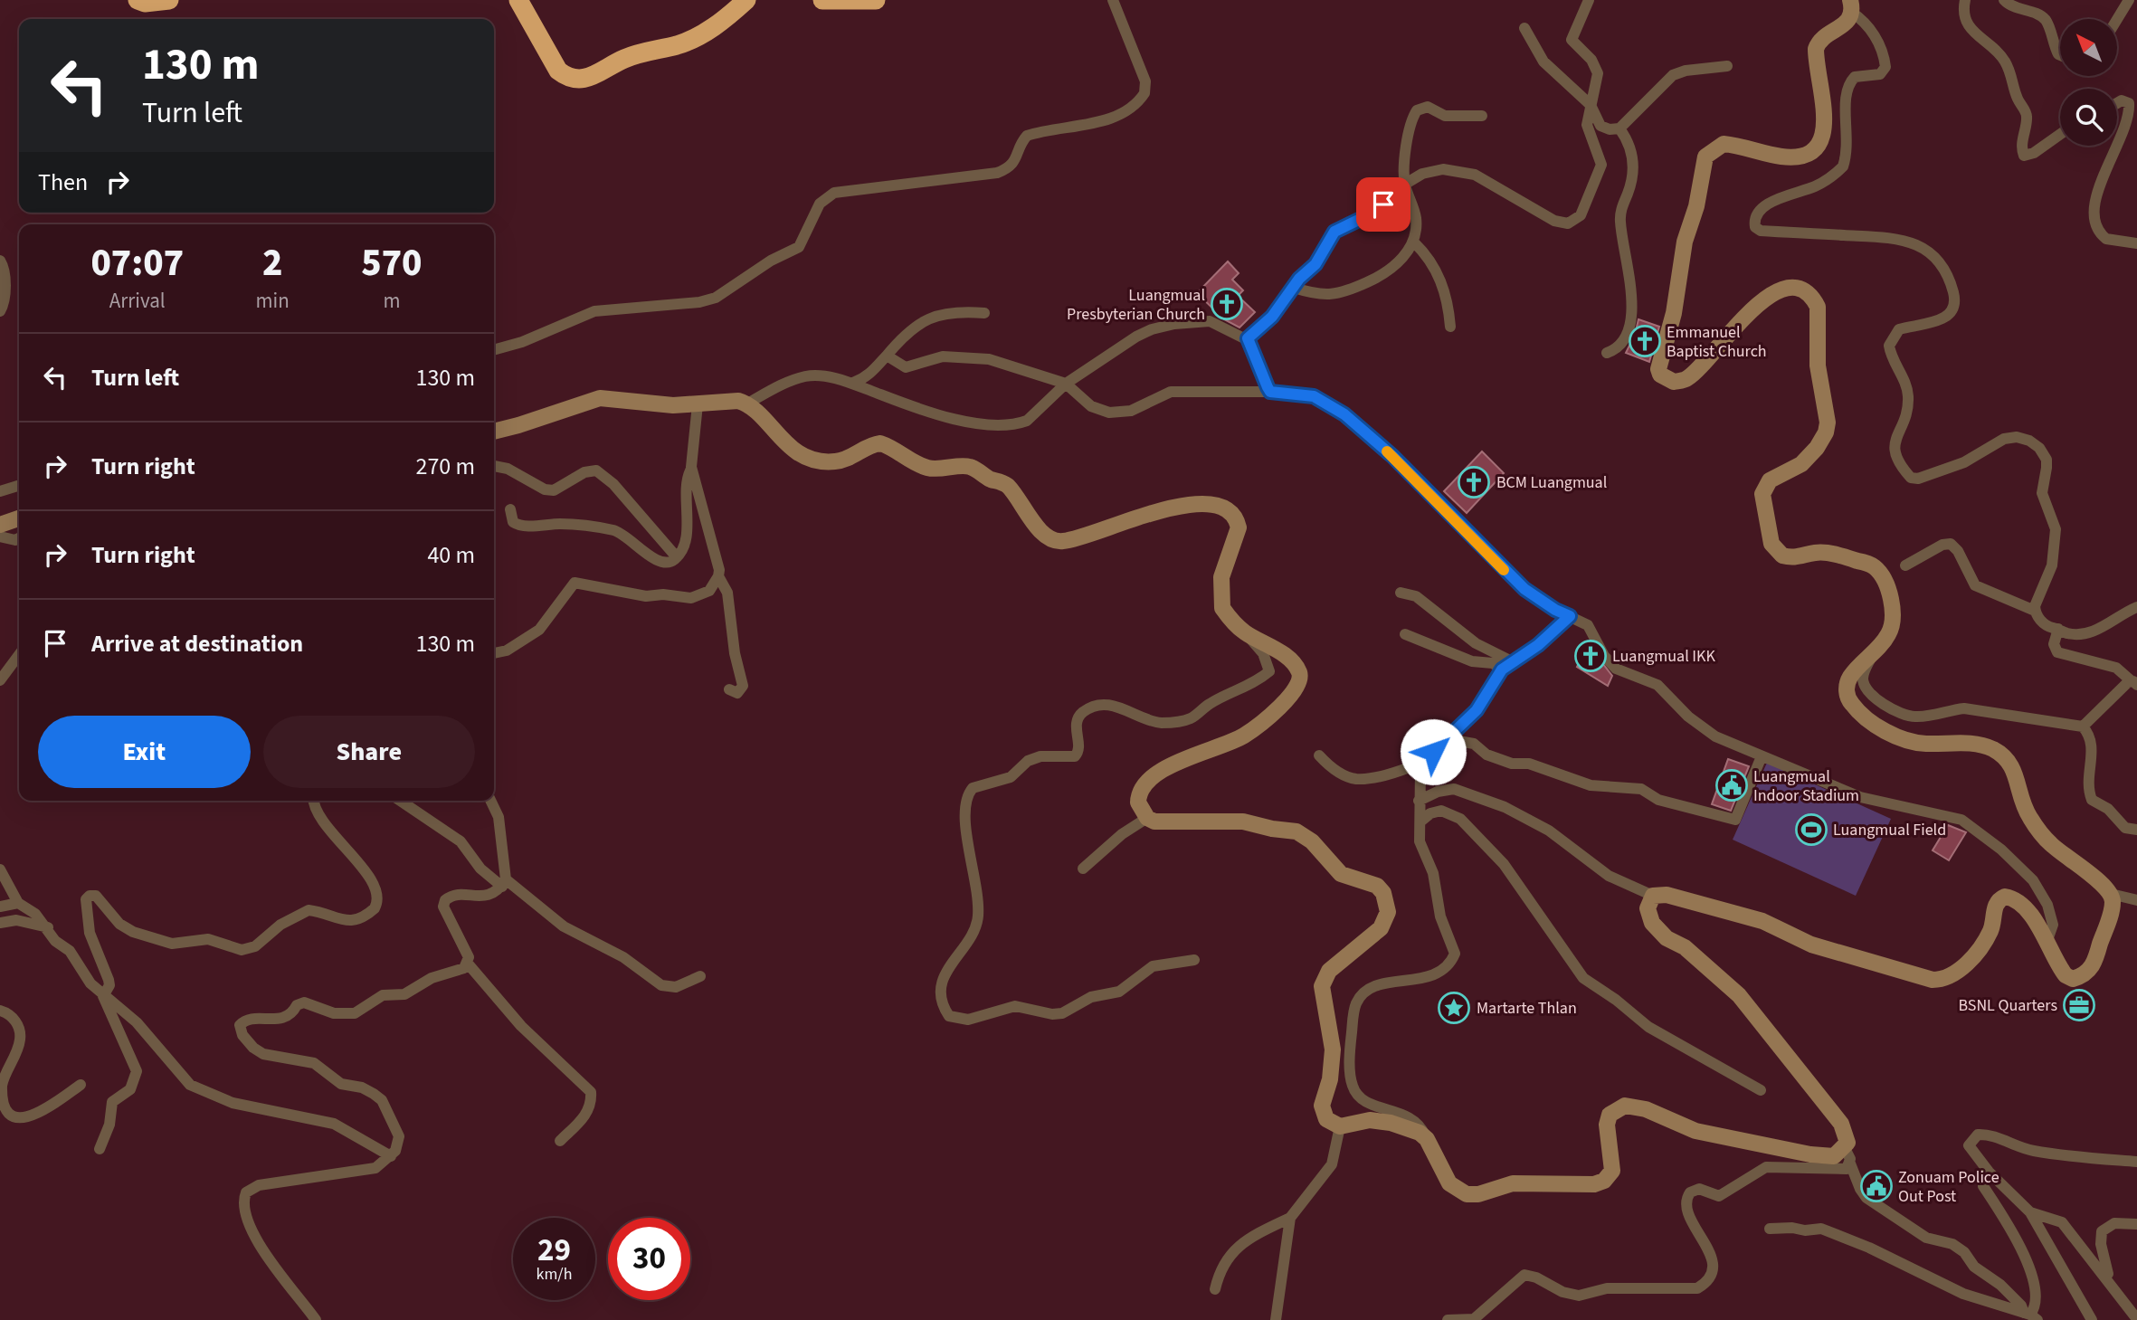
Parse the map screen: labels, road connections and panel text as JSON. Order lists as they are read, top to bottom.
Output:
{
  "places": {
    "church": [
      "Luangmual Presbyterian Church",
      "Emmanuel Baptist Church",
      "BCM Luangmual",
      "Luangmual IKK"
    ],
    "public building": ["Luangmual Indoor Stadium", "Zonuam Police Out Post"],
    "sports": ["Luangmual Field"],
    "office": ["BSNL Quarters"],
    "place": ["Martarte Thlan"]
  },
  "north": "top left",
  "page": {
    "turn": ["130 m", "Turn left"],
    "then": "Then",
    "eta": [
      "07:07",
      "Arrival",
      "2",
      "min",
      "570",
      "m"
    ],
    "list": [
      {
        "name": "Turn left",
        "value": "130 m"
      },
      {
        "name": "Turn right",
        "value": "270 m"
      },
      {
        "name": "Turn right",
        "value": "40 m"
      },
      {
        "name": "Arrive at destination",
        "value": "130 m"
      }
    ],
    "buttons": ["Exit", "Share"],
    "speed": "29 km/h",
    "limit": "30"
  }
}
